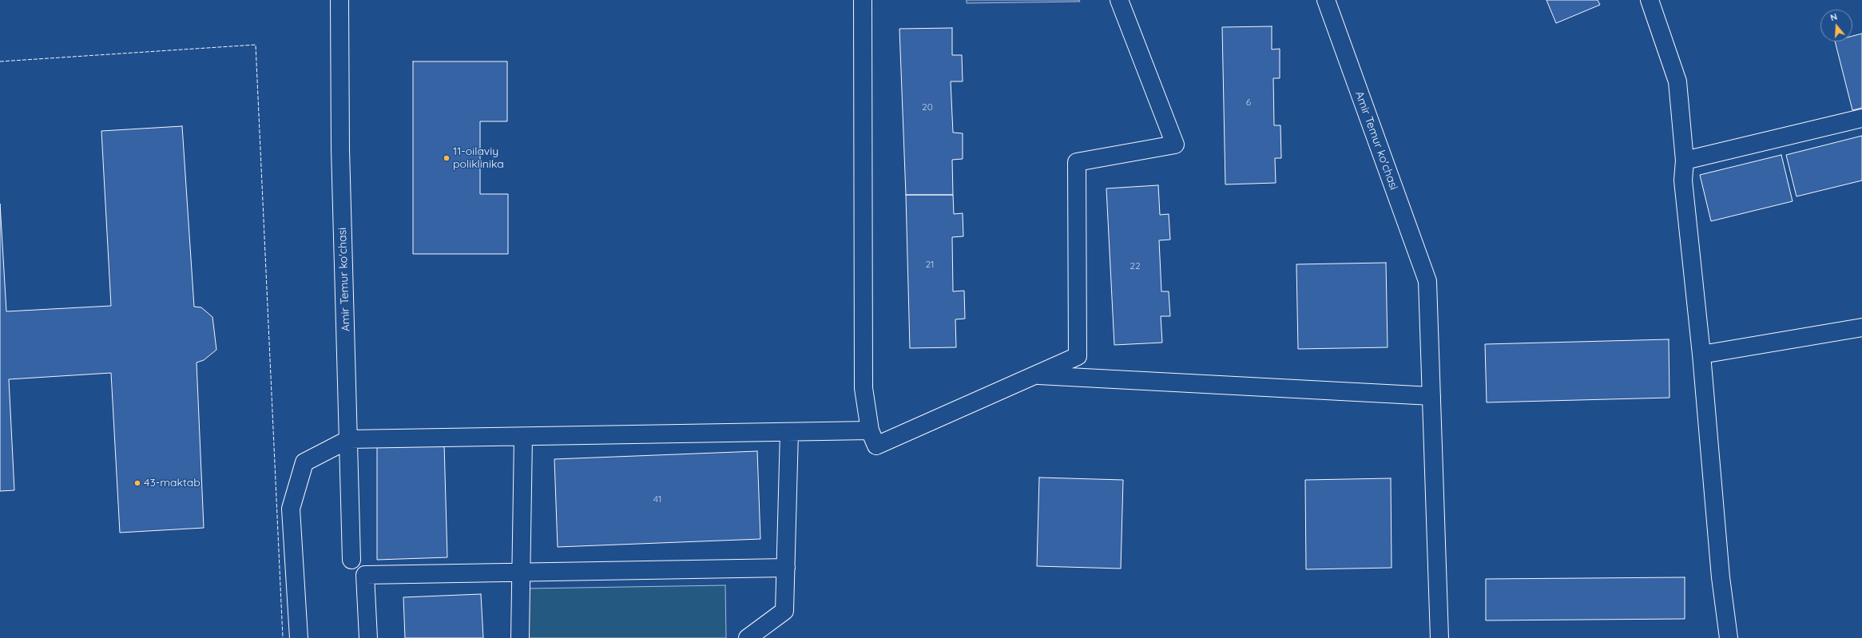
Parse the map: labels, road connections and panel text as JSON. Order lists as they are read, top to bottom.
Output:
{
  "streets": {
    "street": ["Amir Temur ko'chasi"]
  },
  "places": ["11-oilaviy poliklinika", "43-maktab"],
  "house_numbers": [
    "6",
    "20",
    "21",
    "22",
    "41"
  ],
  "north": "top"
}
